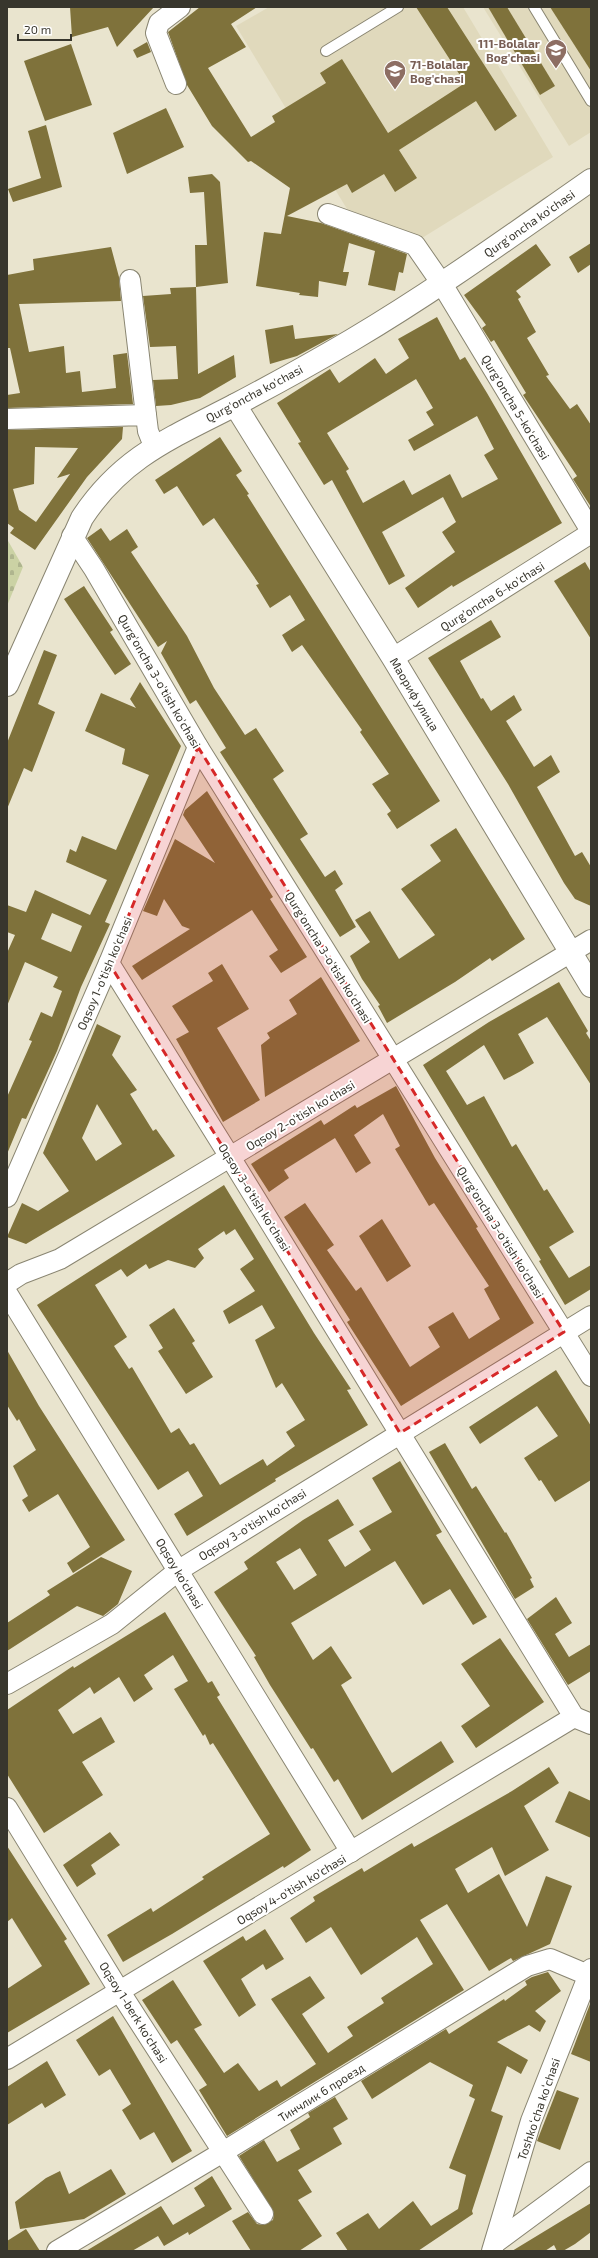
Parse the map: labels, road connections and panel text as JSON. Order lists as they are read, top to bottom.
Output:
{
  "streets": {
    "street": [
      "Qurg'oncha ko'chasi",
      "Qurg'oncha 5-ko'chasi",
      "Qurg'oncha 6-ko'chasi",
      "Qurg'oncha 3-o'tish ko'chasi",
      "Маориф улица",
      "Oqsoy 1-o'tish ko'chasi",
      "Oqsoy 2-o'tish ko'chasi",
      "Oqsoy 3-o'tish ko'chasi",
      "Oqsoy ko'chasi",
      "Oqsoy 4-o'tish ko'chasi",
      "Oqsoy 1-berk ko'chasi",
      "Тинчлик 6 проезд",
      "Toshkoʻcha koʻchasi"
    ]
  },
  "crossings": [
    ["Qurg'oncha ko'chasi", "Qurg'oncha 5-ko'chasi"],
    ["Qurg'oncha ko'chasi", "Qurg'oncha 3-o'tish ko'chasi"],
    ["Qurg'oncha ko'chasi", "Маориф улица"],
    ["Qurg'oncha 5-ko'chasi", "Qurg'oncha 6-ko'chasi"],
    ["Qurg'oncha 6-ko'chasi", "Маориф улица"],
    ["Qurg'oncha 3-o'tish ko'chasi", "Oqsoy 1-o'tish ko'chasi"],
    ["Qurg'oncha 3-o'tish ko'chasi", "Oqsoy 2-o'tish ko'chasi"],
    ["Qurg'oncha 3-o'tish ko'chasi", "Oqsoy 3-o'tish ko'chasi"],
    ["Маориф улица", "Oqsoy 2-o'tish ko'chasi"],
    ["Oqsoy 1-o'tish ko'chasi", "Oqsoy 3-o'tish ko'chasi"],
    ["Oqsoy 2-o'tish ko'chasi", "Oqsoy 3-o'tish ko'chasi"],
    ["Oqsoy 3-o'tish ko'chasi", "Oqsoy ko'chasi"],
    ["Oqsoy 3-o'tish ko'chasi", "Oqsoy 4-o'tish ko'chasi"],
    ["Oqsoy ko'chasi", "Oqsoy 4-o'tish ko'chasi"],
    ["Oqsoy 4-o'tish ko'chasi", "Oqsoy 1-berk ko'chasi"],
    ["Oqsoy 1-berk ko'chasi", "Тинчлик 6 проезд"],
    ["Тинчлик 6 проезд", "Toshkoʻcha koʻchasi"]
  ],
  "places": {
    "school or university": ["111-Bolalar Bog'chasi", "71-Bolalar Bog'chasi"]
  },
  "scale_bar": "20 m"
}
